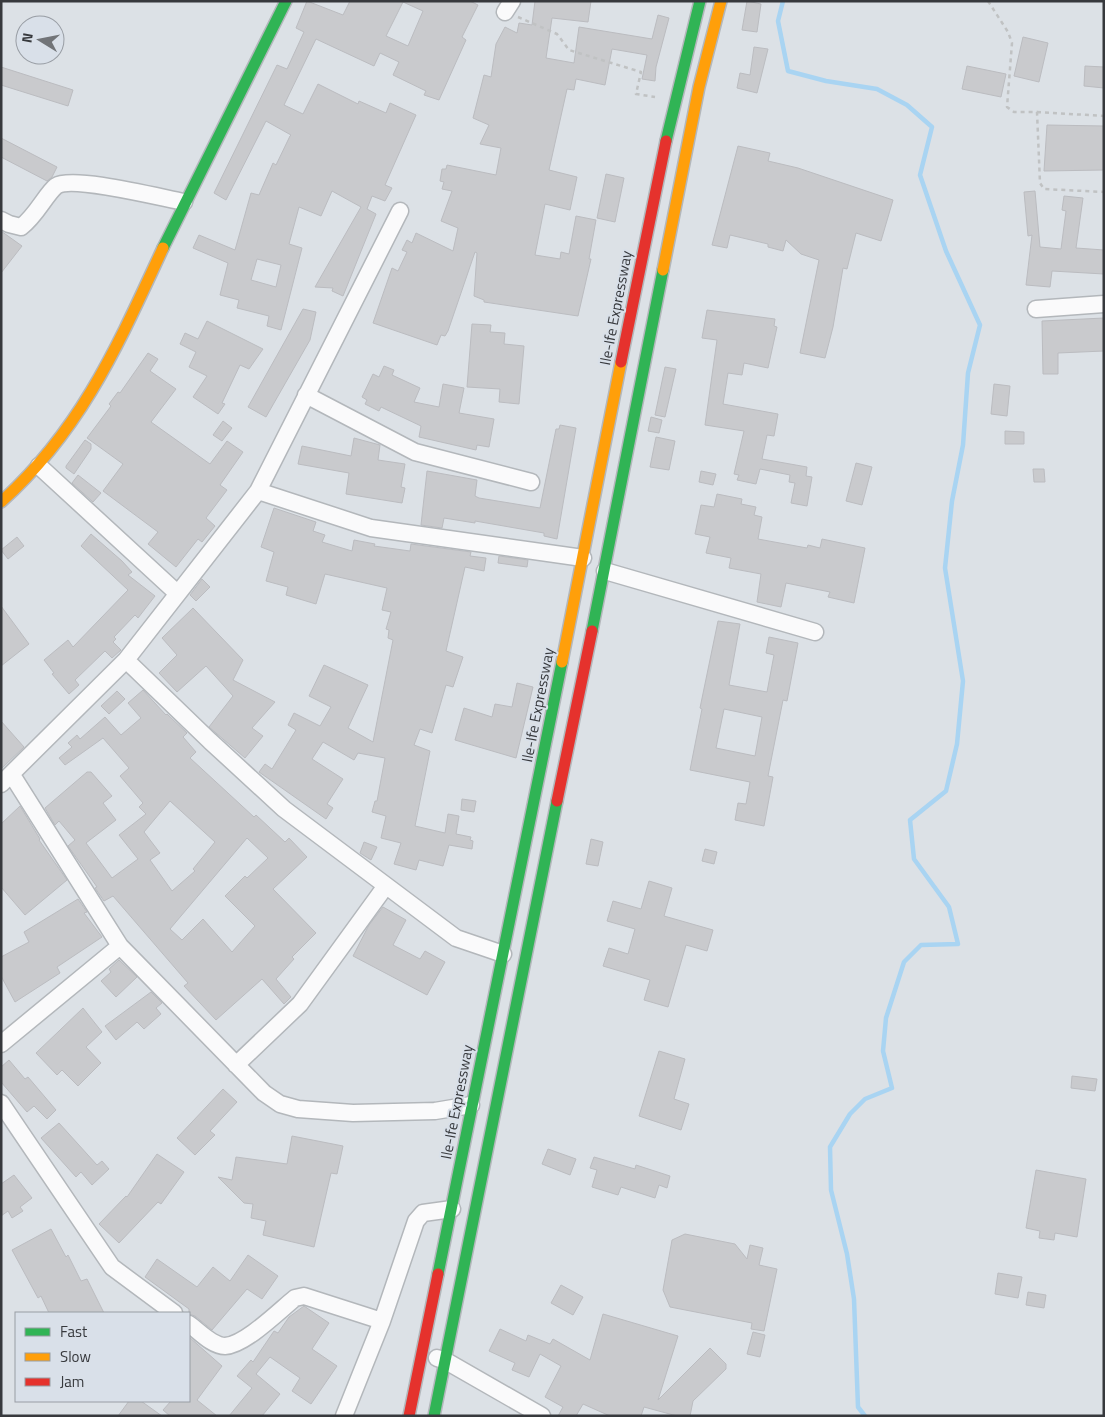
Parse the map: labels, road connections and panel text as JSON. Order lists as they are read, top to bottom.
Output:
{
  "streets": {
    "main road": ["Ile-Ife Expressway"]
  },
  "legend": ["Fast", "Slow", "Jam"],
  "north": "left"
}
